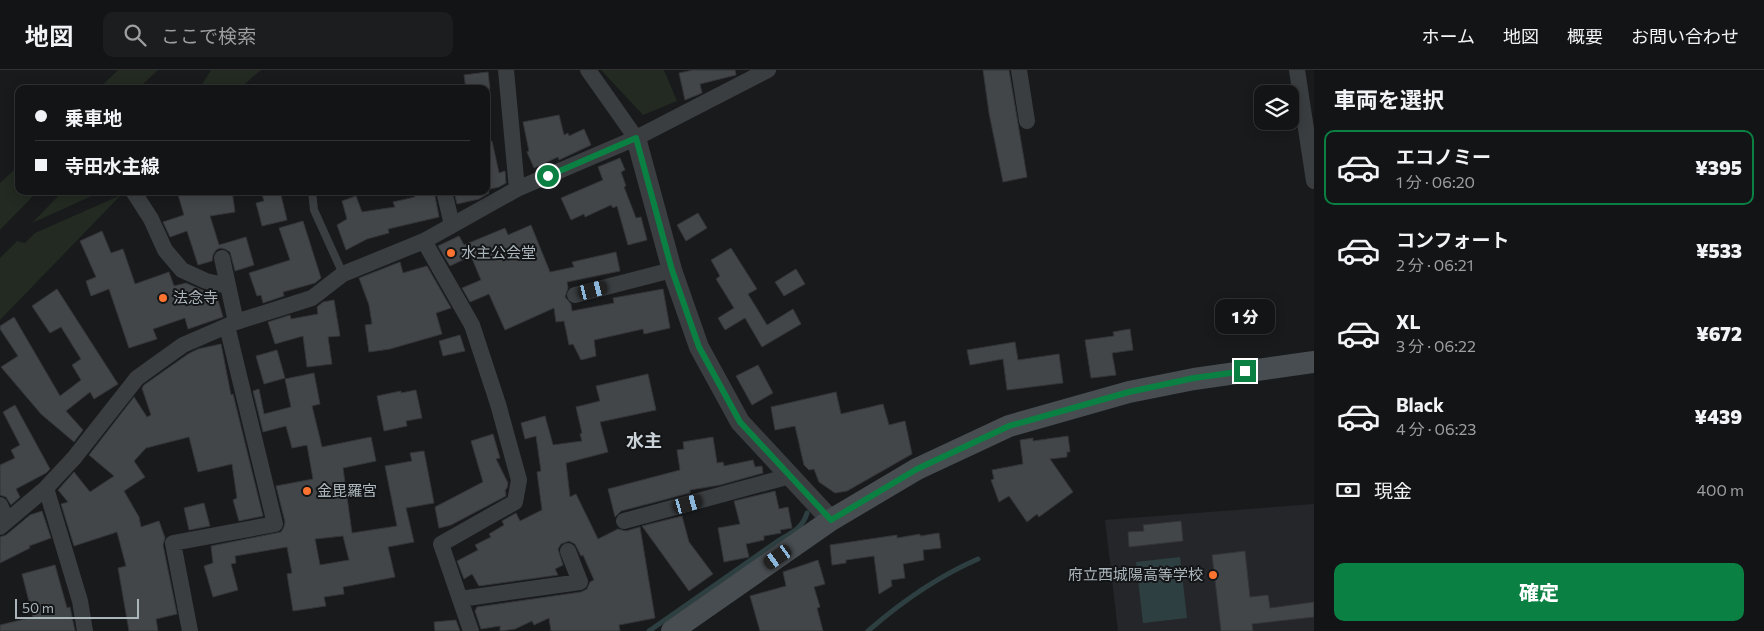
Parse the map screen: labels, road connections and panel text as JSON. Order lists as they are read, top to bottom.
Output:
{
  "districts": ["水主"],
  "places": [
    "水主公会堂",
    "法念寺",
    "金毘羅宮",
    "府立西城陽高等学校"
  ],
  "scale_bar": "50 m",
  "page": {
    "header": "地図",
    "search": "ここで検索",
    "nav": [
      "ホーム",
      "地図",
      "概要",
      "お問い合わせ"
    ],
    "heading": "車両を選択",
    "banner": ["乗車地", "寺田水主線"],
    "list": [
      {
        "name": "エコノミー",
        "note": "1 分 · 06:20",
        "value": "¥395"
      },
      {
        "name": "コンフォート",
        "note": "2 分 · 06:21",
        "value": "¥533"
      },
      {
        "name": "XL",
        "note": "3 分 · 06:22",
        "value": "¥672"
      },
      {
        "name": "Black",
        "note": "4 分 · 06:23",
        "value": "¥439"
      }
    ],
    "bubble": "1 分",
    "pay": ["現金", "400 m"],
    "buttons": "確定",
    "scale": "50 m"
  }
}
